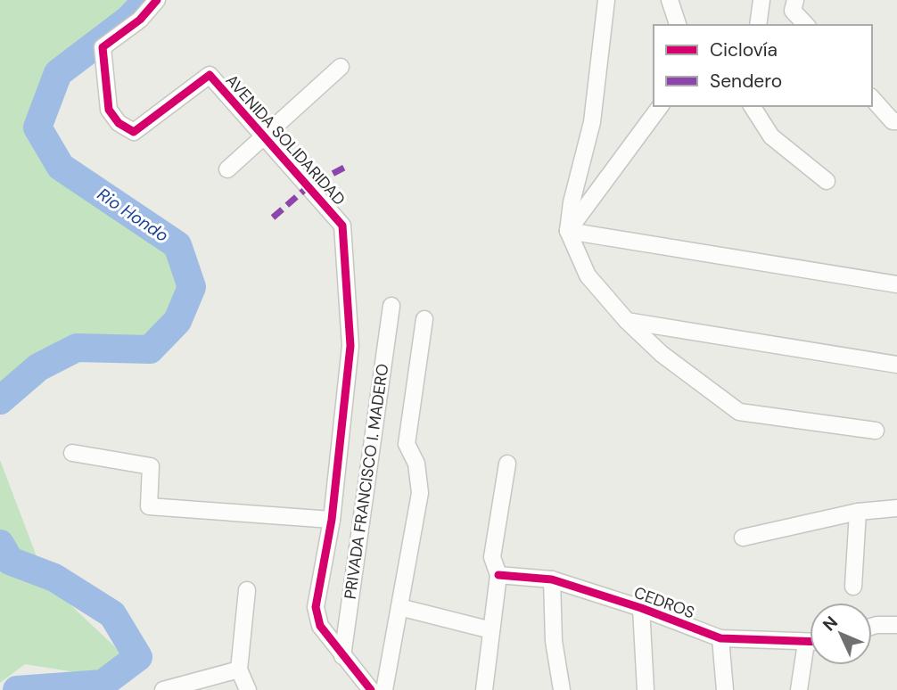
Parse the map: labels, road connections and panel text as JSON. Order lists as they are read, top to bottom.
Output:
{
  "streets": {
    "street": ["AVENIDA SOLIDARIDAD", "PRIVADA FRANCISCO I. MADERO", "CEDROS"]
  },
  "crossings": [
    ["AVENIDA SOLIDARIDAD", "PRIVADA FRANCISCO I. MADERO"]
  ],
  "water": ["Rio Hondo"],
  "legend": ["Ciclovía", "Sendero"],
  "north": "top left"
}
